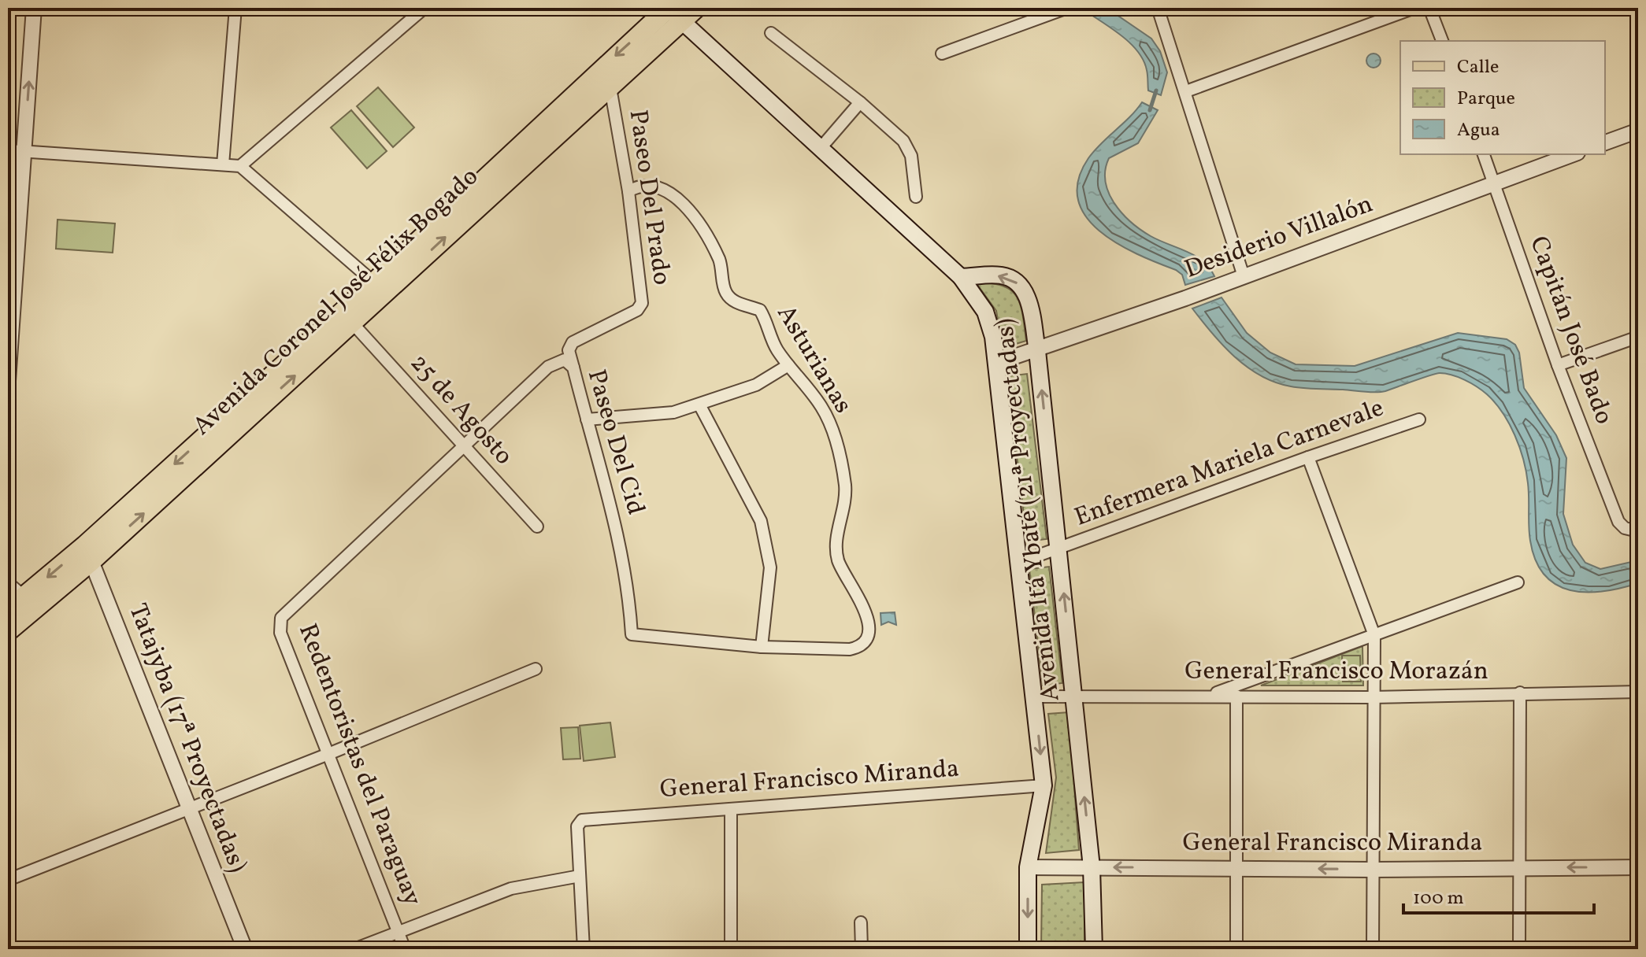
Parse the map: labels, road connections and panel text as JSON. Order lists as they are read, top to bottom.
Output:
{
  "streets": {
    "main road": ["Avenida Coronel José Félix Bogado", "Avenida Itá Ybaté (21ª Proyectadas)"],
    "street": [
      "Paseo Del Prado",
      "Desiderio Villalón",
      "Capitán José Bado",
      "Asturianas",
      "25 de Agosto",
      "Paseo Del Cid",
      "Enfermera Mariela Carnevale",
      "General Francisco Morazán",
      "Tatajyba (17ª Proyectadas)",
      "Redentoristas del Paraguay",
      "General Francisco Miranda"
    ]
  },
  "crossings": [
    ["Paseo Del Prado", "Avenida Coronel José Félix Bogado"],
    ["Paseo Del Prado", "Asturianas"],
    ["Paseo Del Prado", "Paseo Del Cid"],
    ["Desiderio Villalón", "Capitán José Bado"],
    ["Desiderio Villalón", "Avenida Itá Ybaté (21ª Proyectadas)"],
    ["Avenida Coronel José Félix Bogado", "25 de Agosto"],
    ["Avenida Coronel José Félix Bogado", "Tatajyba (17ª Proyectadas)"],
    ["Asturianas", "Paseo Del Cid"],
    ["25 de Agosto", "Paseo Del Cid"],
    ["25 de Agosto", "Redentoristas del Paraguay"],
    ["Paseo Del Cid", "Redentoristas del Paraguay"],
    ["Enfermera Mariela Carnevale", "Avenida Itá Ybaté (21ª Proyectadas)"],
    ["Avenida Itá Ybaté (21ª Proyectadas)", "General Francisco Morazán"],
    ["Avenida Itá Ybaté (21ª Proyectadas)", "General Francisco Miranda"]
  ],
  "one_way": ["General Francisco Miranda"],
  "legend": ["Calle", "Parque", "Agua"],
  "scale_bar": "100 m"
}
